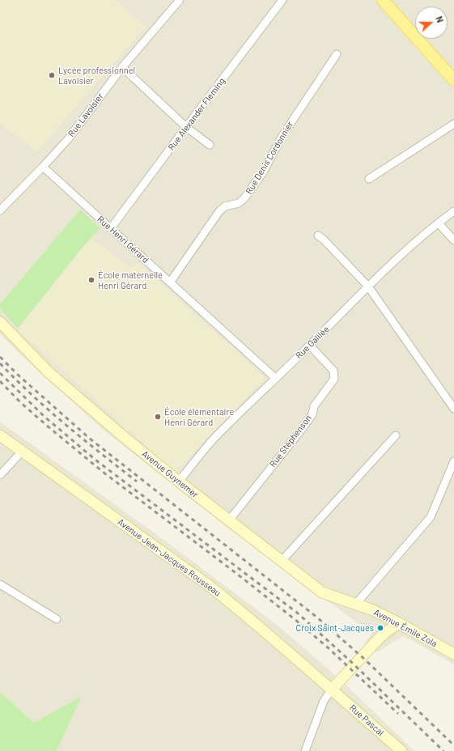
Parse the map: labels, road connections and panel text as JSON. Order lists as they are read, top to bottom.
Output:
{
  "streets": {
    "main road": [
      "Avenue Guynemer",
      "Avenue Jean-Jacques Rousseau",
      "Avenue Émile Zola",
      "Rue Pascal"
    ],
    "street": [
      "Rue Alexander Fleming",
      "Rue Lavoisier",
      "Rue Denis Cordonnier",
      "Rue Henri Gérard",
      "Rue Galilée",
      "Rue Stephenson"
    ]
  },
  "crossings": [
    ["Rue Alexander Fleming", "Rue Henri Gérard"],
    ["Rue Lavoisier", "Rue Henri Gérard"],
    ["Rue Denis Cordonnier", "Rue Henri Gérard"],
    ["Rue Henri Gérard", "Rue Galilée"],
    ["Rue Galilée", "Rue Stephenson"],
    ["Rue Galilée", "Avenue Guynemer"],
    ["Rue Stephenson", "Avenue Guynemer"],
    ["Avenue Guynemer", "Avenue Émile Zola"],
    ["Avenue Jean-Jacques Rousseau", "Rue Pascal"]
  ],
  "places": [
    "Lycée professionnel Lavoisier",
    "École maternelle Henri Gérard",
    "École élémentaire Henri Gérard",
    "Croix Saint-Jacques"
  ],
  "north": "right"
}
